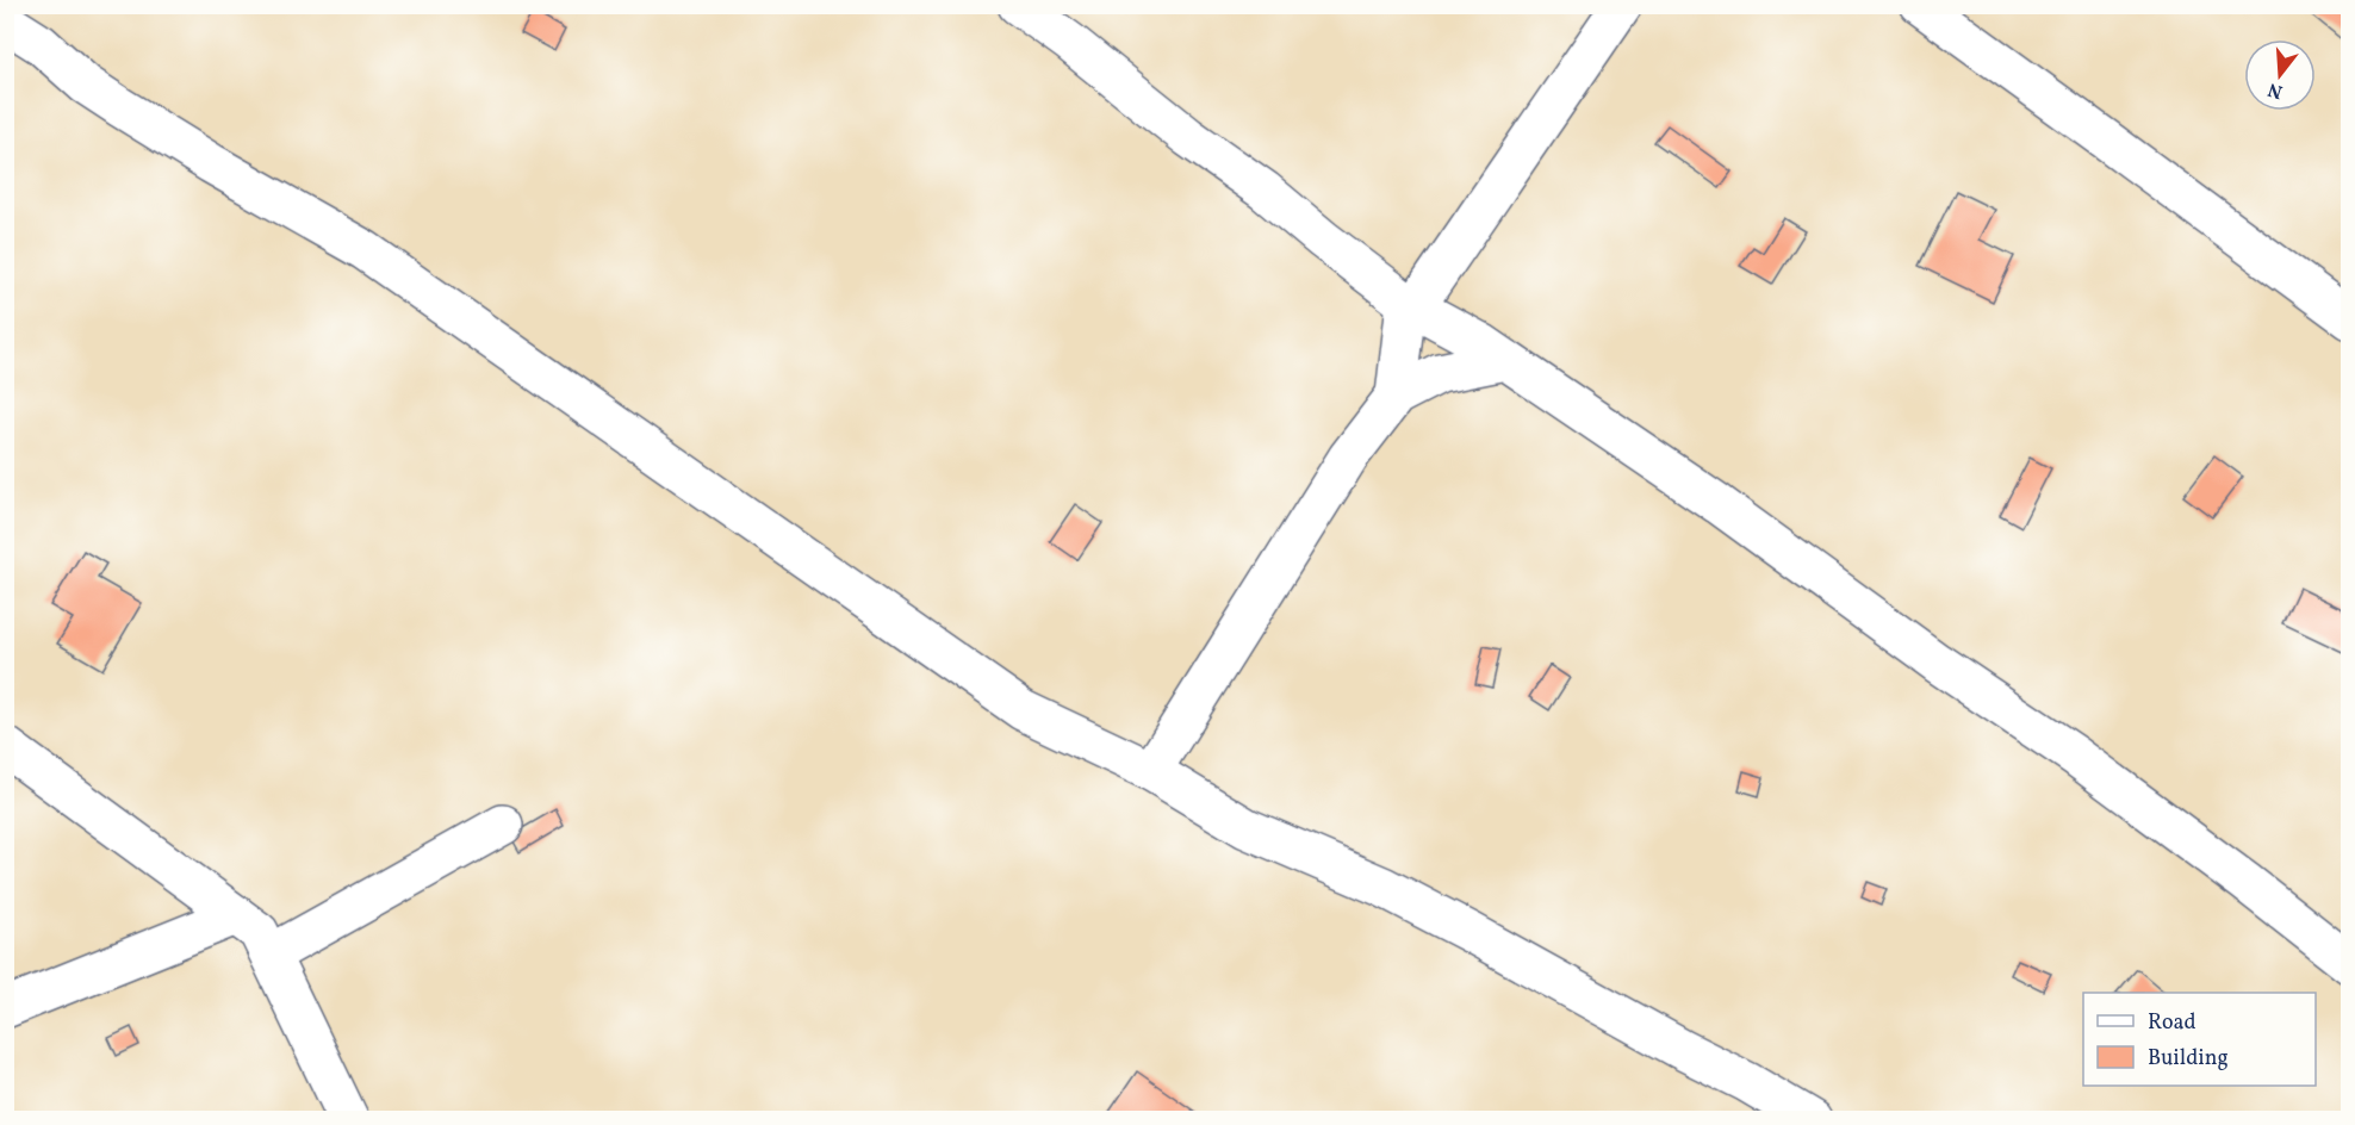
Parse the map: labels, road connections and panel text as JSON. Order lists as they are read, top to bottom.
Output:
{
  "legend": ["Road", "Building"],
  "north": "bottom"
}
